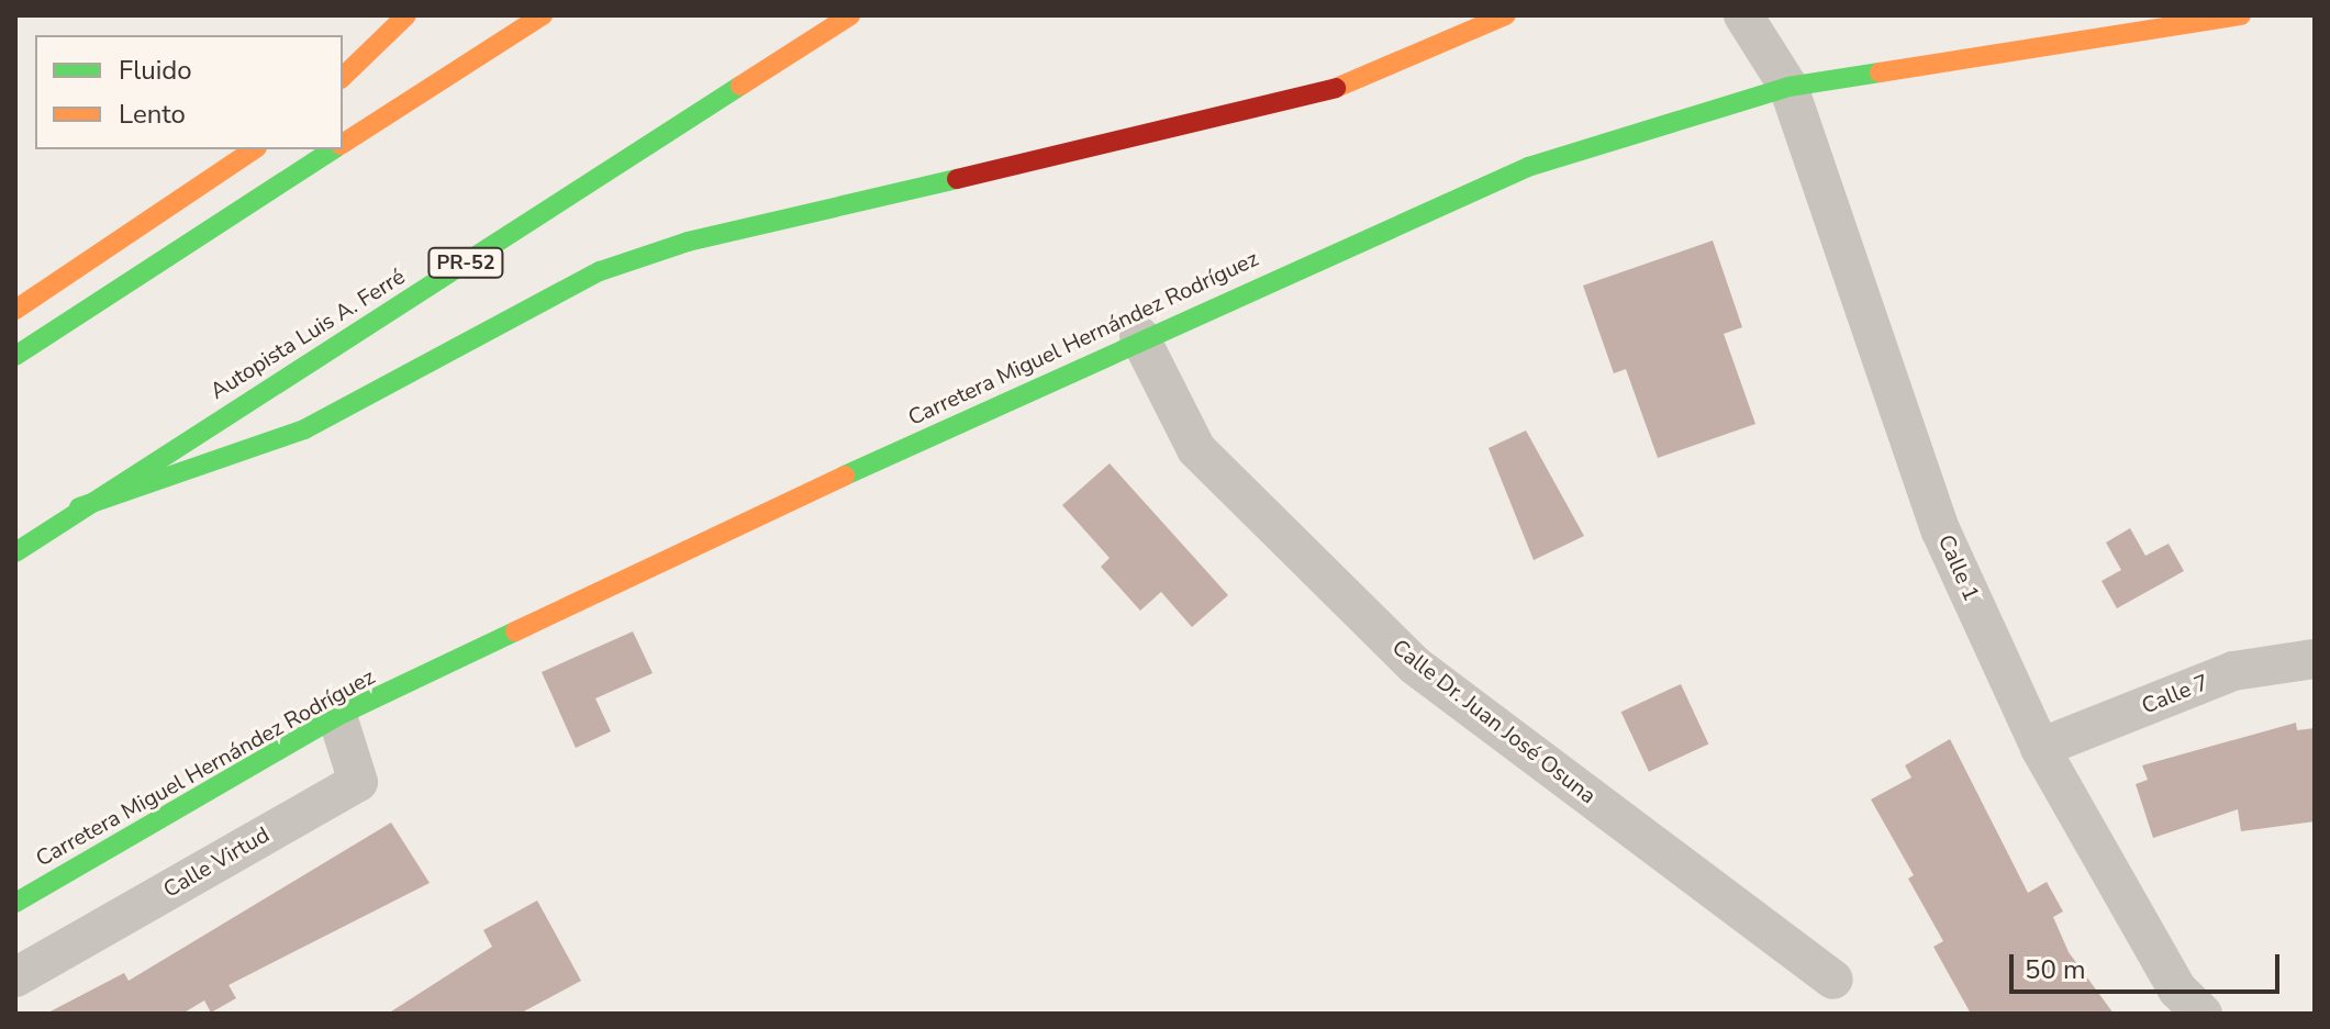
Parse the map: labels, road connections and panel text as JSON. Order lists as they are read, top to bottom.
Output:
{
  "streets": {
    "main road": ["PR-52", "Autopista Luis A. Ferré", "Carretera Miguel Hernández Rodríguez"],
    "street": [
      "Calle 1",
      "Calle 7",
      "Calle Dr. Juan José Osuna",
      "Calle Virtud"
    ]
  },
  "crossings": [
    ["Carretera Miguel Hernández Rodríguez", "Calle 1"],
    ["Carretera Miguel Hernández Rodríguez", "Calle Dr. Juan José Osuna"],
    ["Carretera Miguel Hernández Rodríguez", "Calle Virtud"],
    ["Calle 1", "Calle 7"]
  ],
  "legend": ["Fluido", "Lento"],
  "scale_bar": "50 m"
}
